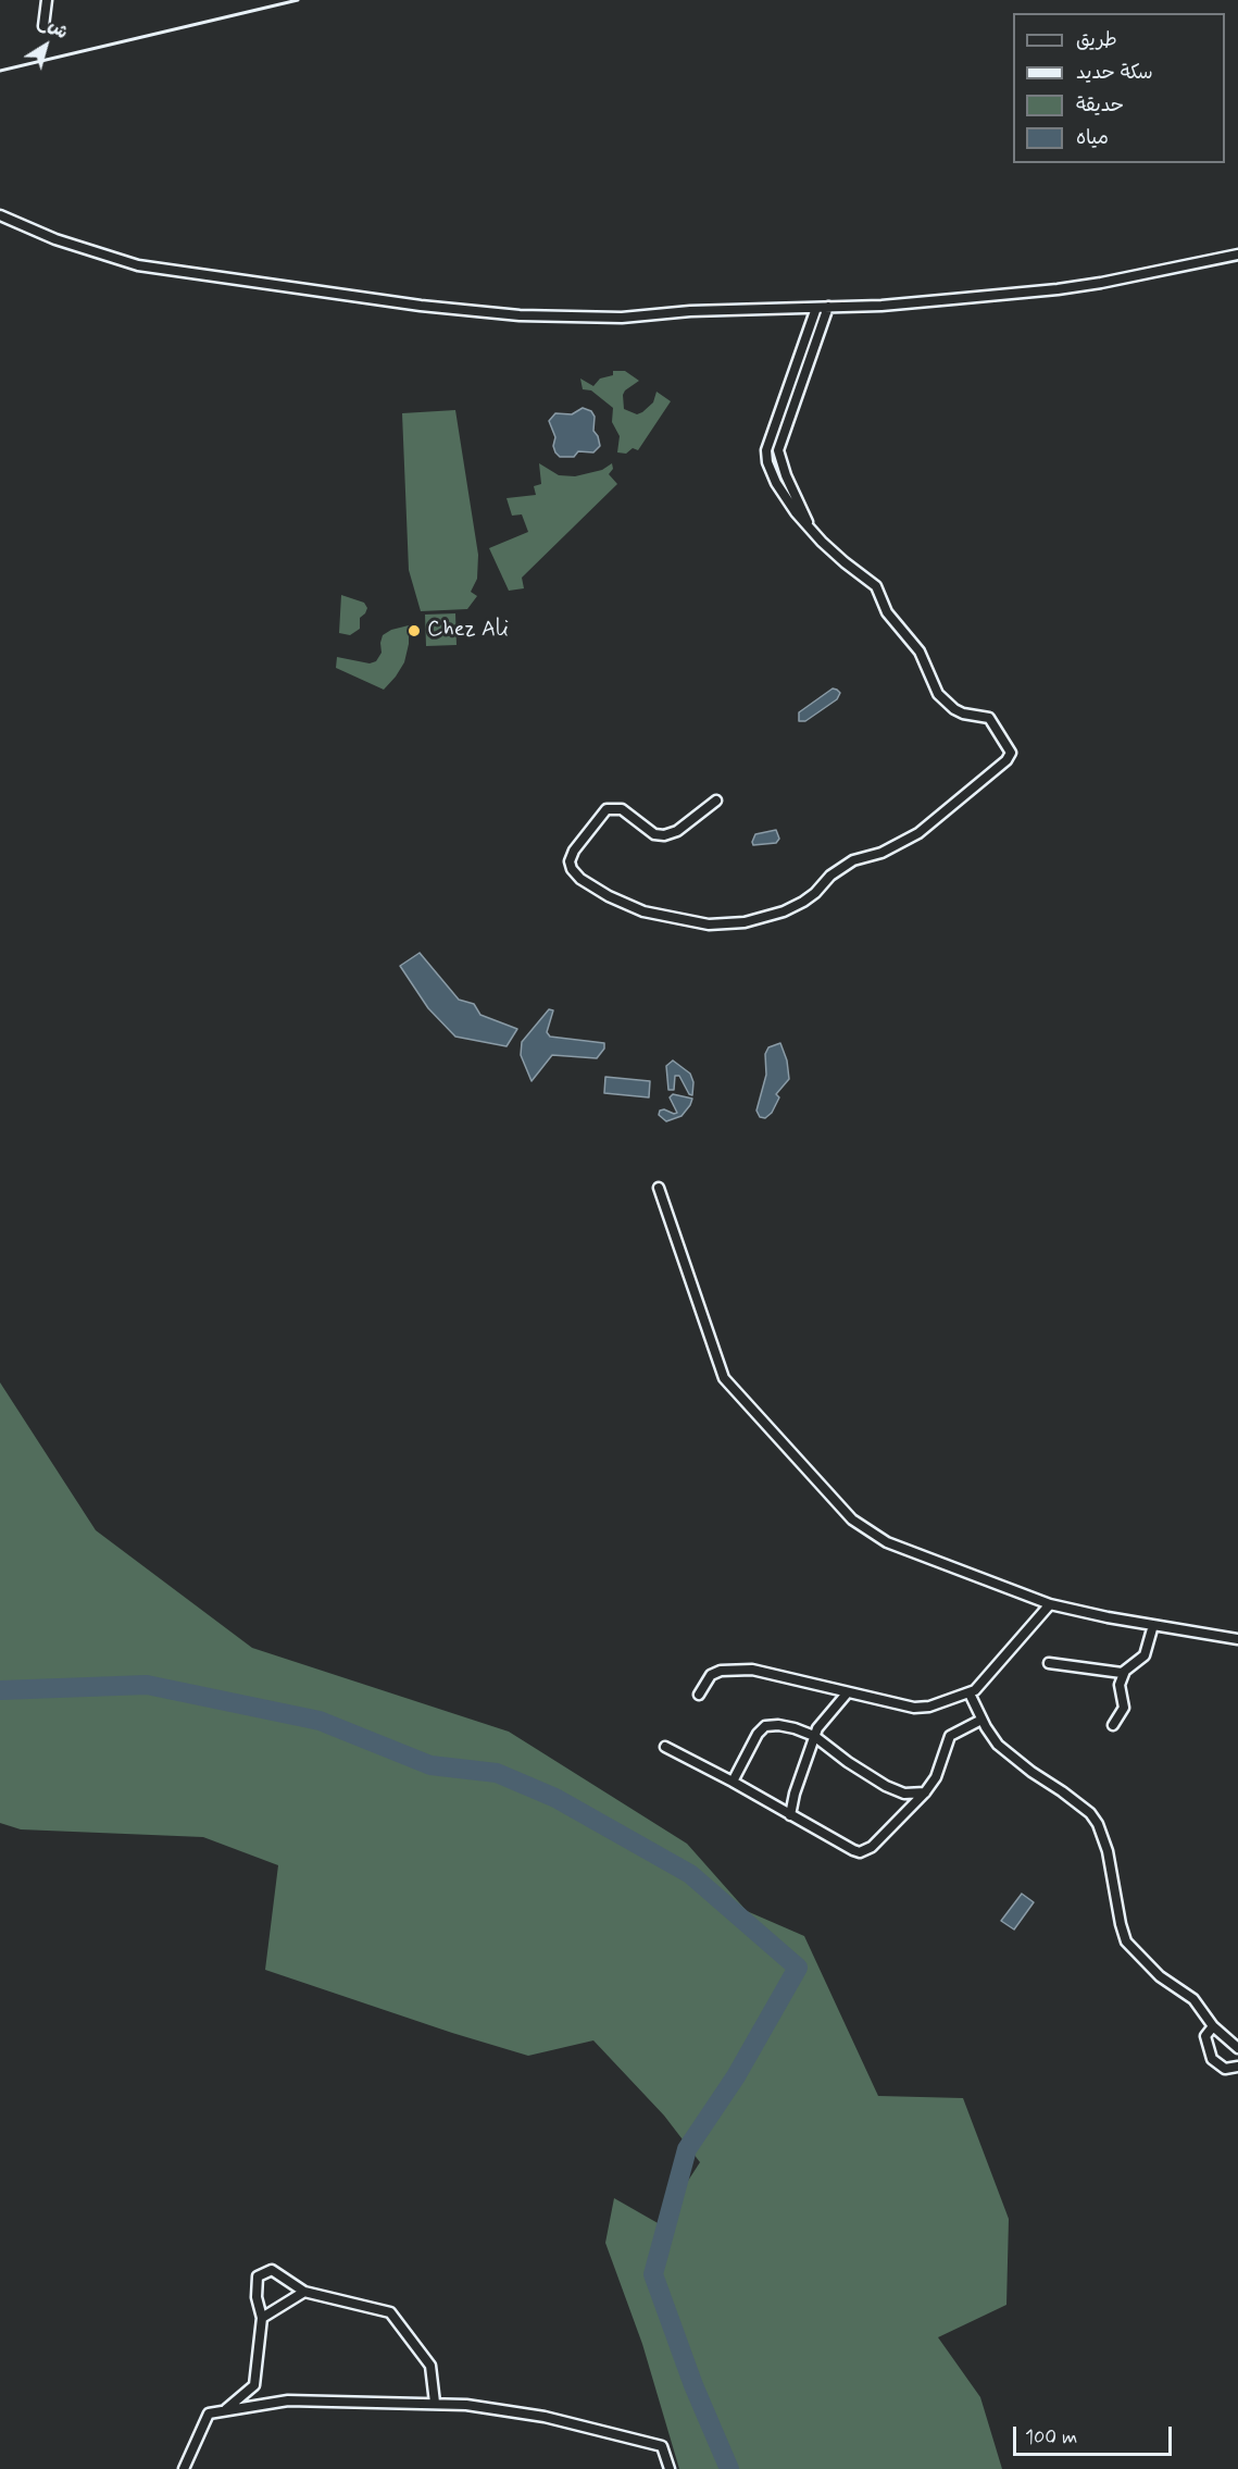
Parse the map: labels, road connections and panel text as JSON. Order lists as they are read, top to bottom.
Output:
{
  "places": ["Chez Ali"],
  "legend": [
    "طريق",
    "سكة حديد",
    "حديقة",
    "مياه"
  ],
  "scale_bar": "100 m",
  "north": "top right"
}
